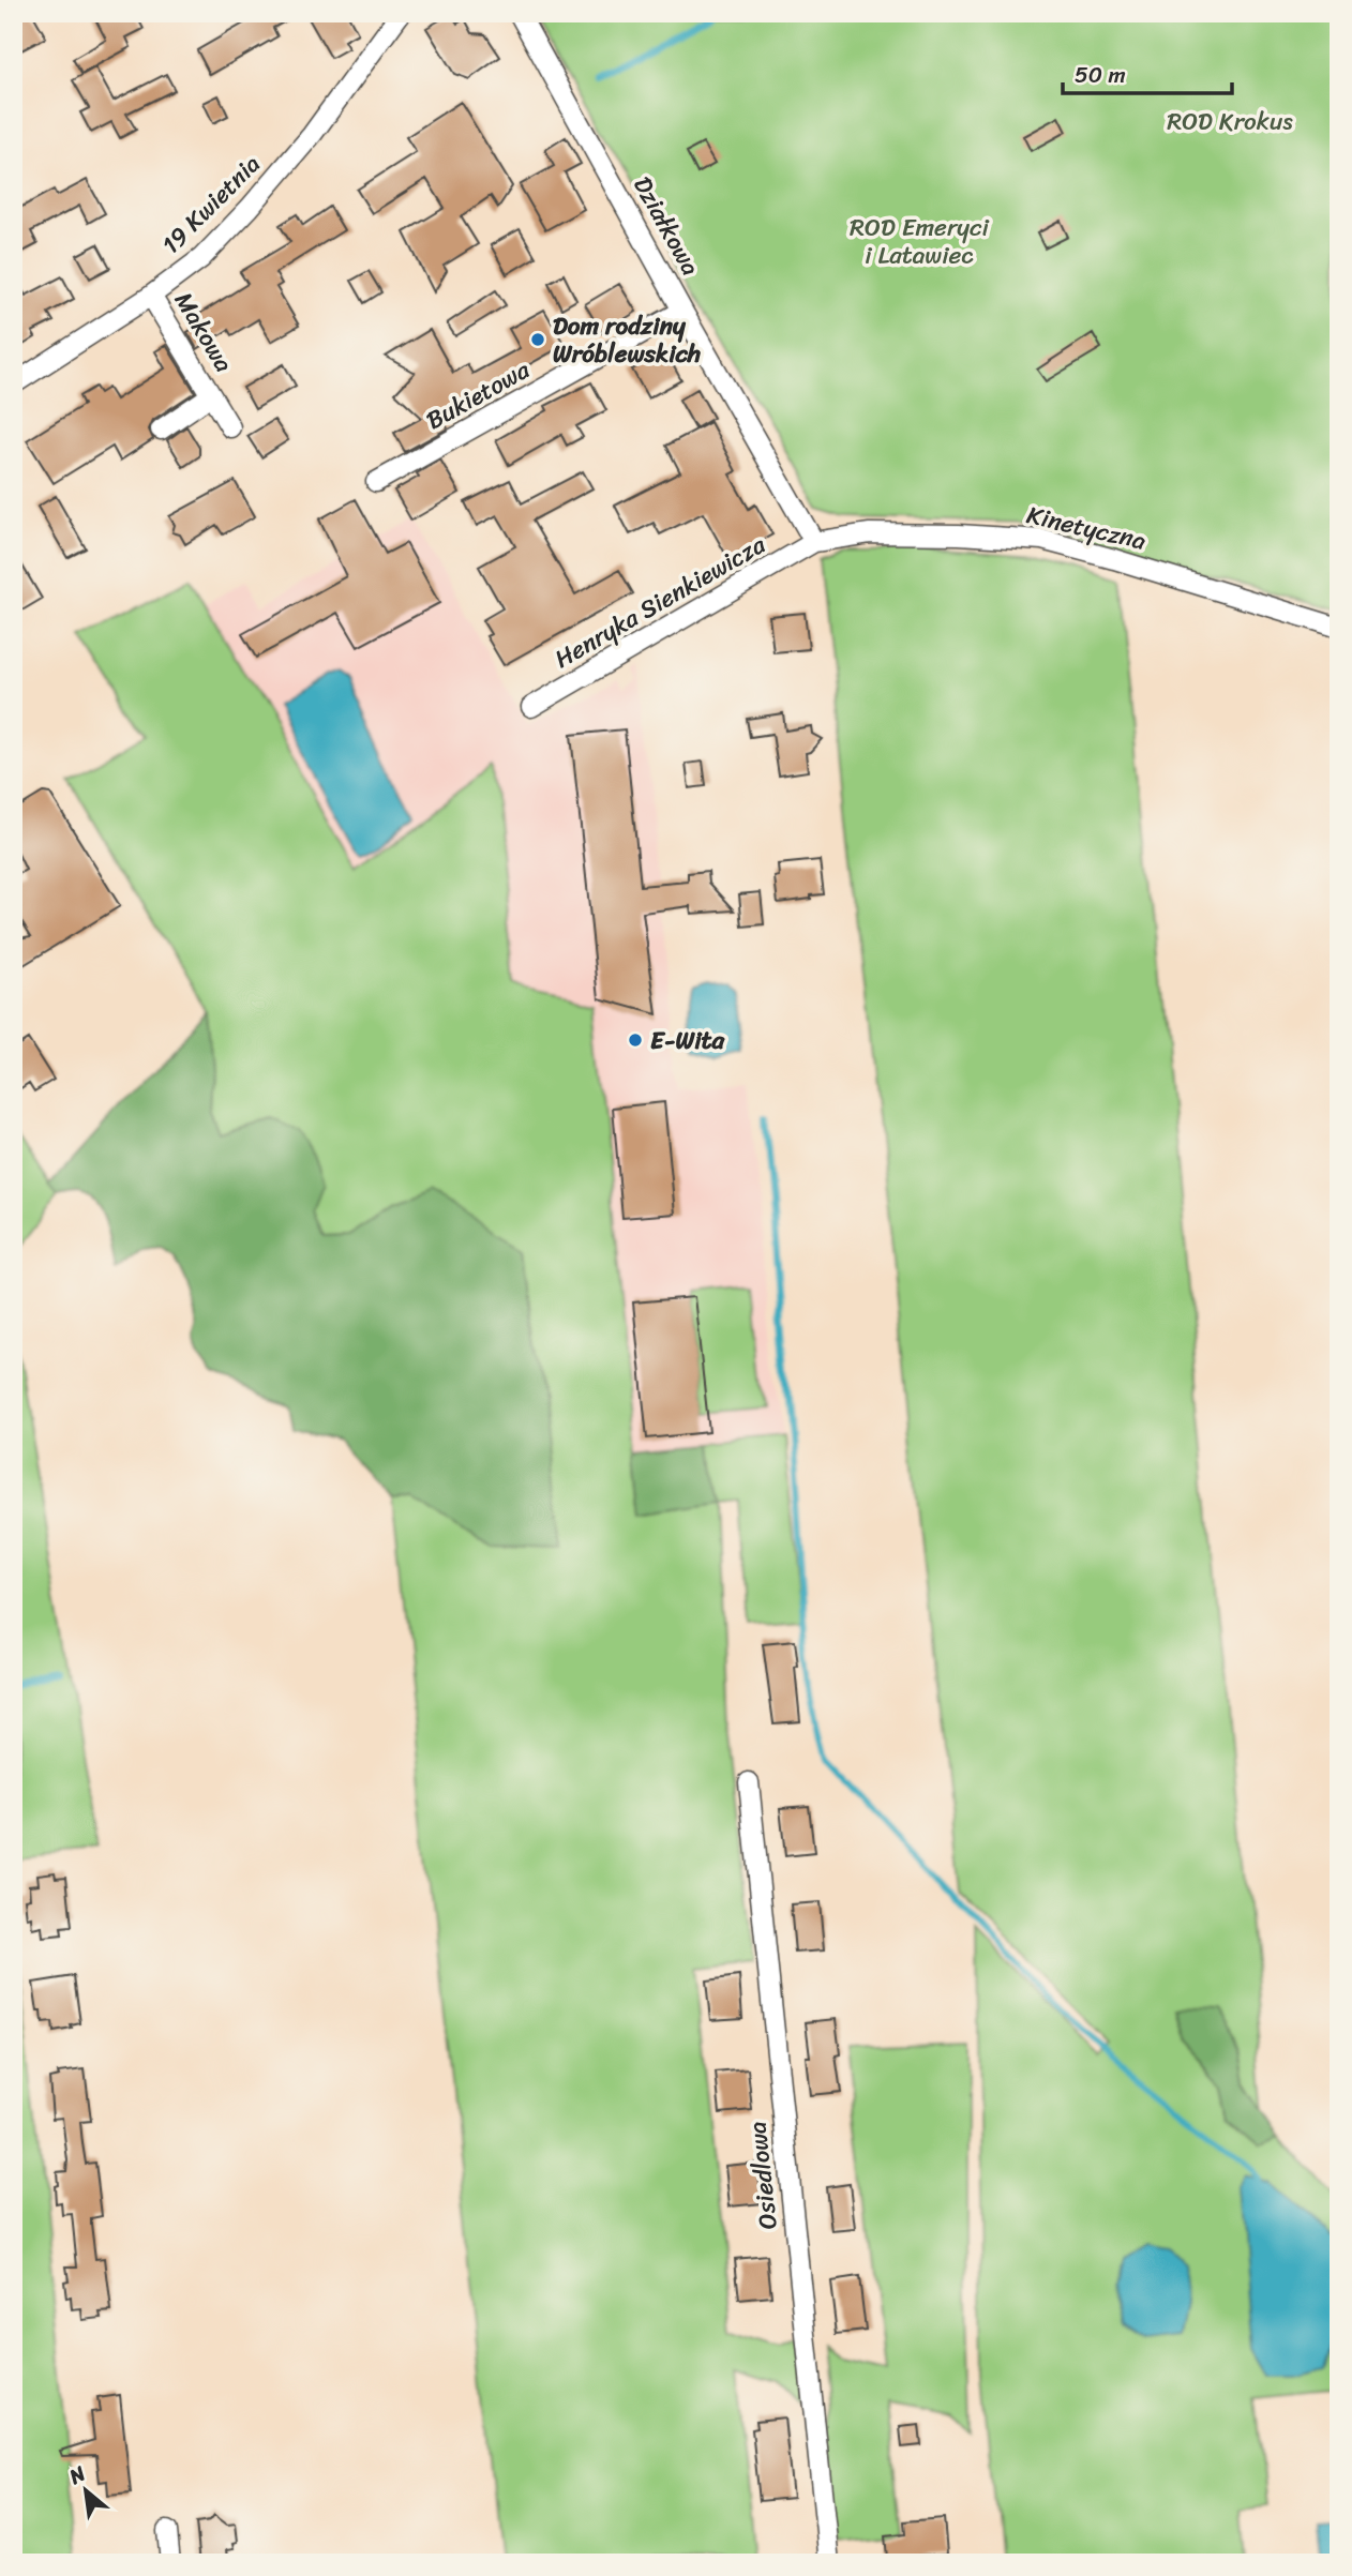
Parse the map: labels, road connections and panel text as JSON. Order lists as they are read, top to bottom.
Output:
{
  "streets": {
    "street": [
      "19 Kwietnia",
      "Działkowa",
      "Makowa",
      "Bukietowa",
      "Kinetyczna",
      "Henryka Sienkiewicza",
      "Osiedlowa"
    ]
  },
  "crossings": [
    ["19 Kwietnia", "Makowa"],
    ["Działkowa", "Bukietowa"],
    ["Działkowa", "Kinetyczna"],
    ["Działkowa", "Henryka Sienkiewicza"],
    ["Kinetyczna", "Henryka Sienkiewicza"]
  ],
  "parks": ["ROD Krokus", "ROD Emeryci i Latawiec"],
  "places": ["Dom rodziny Wróblewskich", "E-Wita"],
  "scale_bar": "50 m",
  "north": "top left"
}
